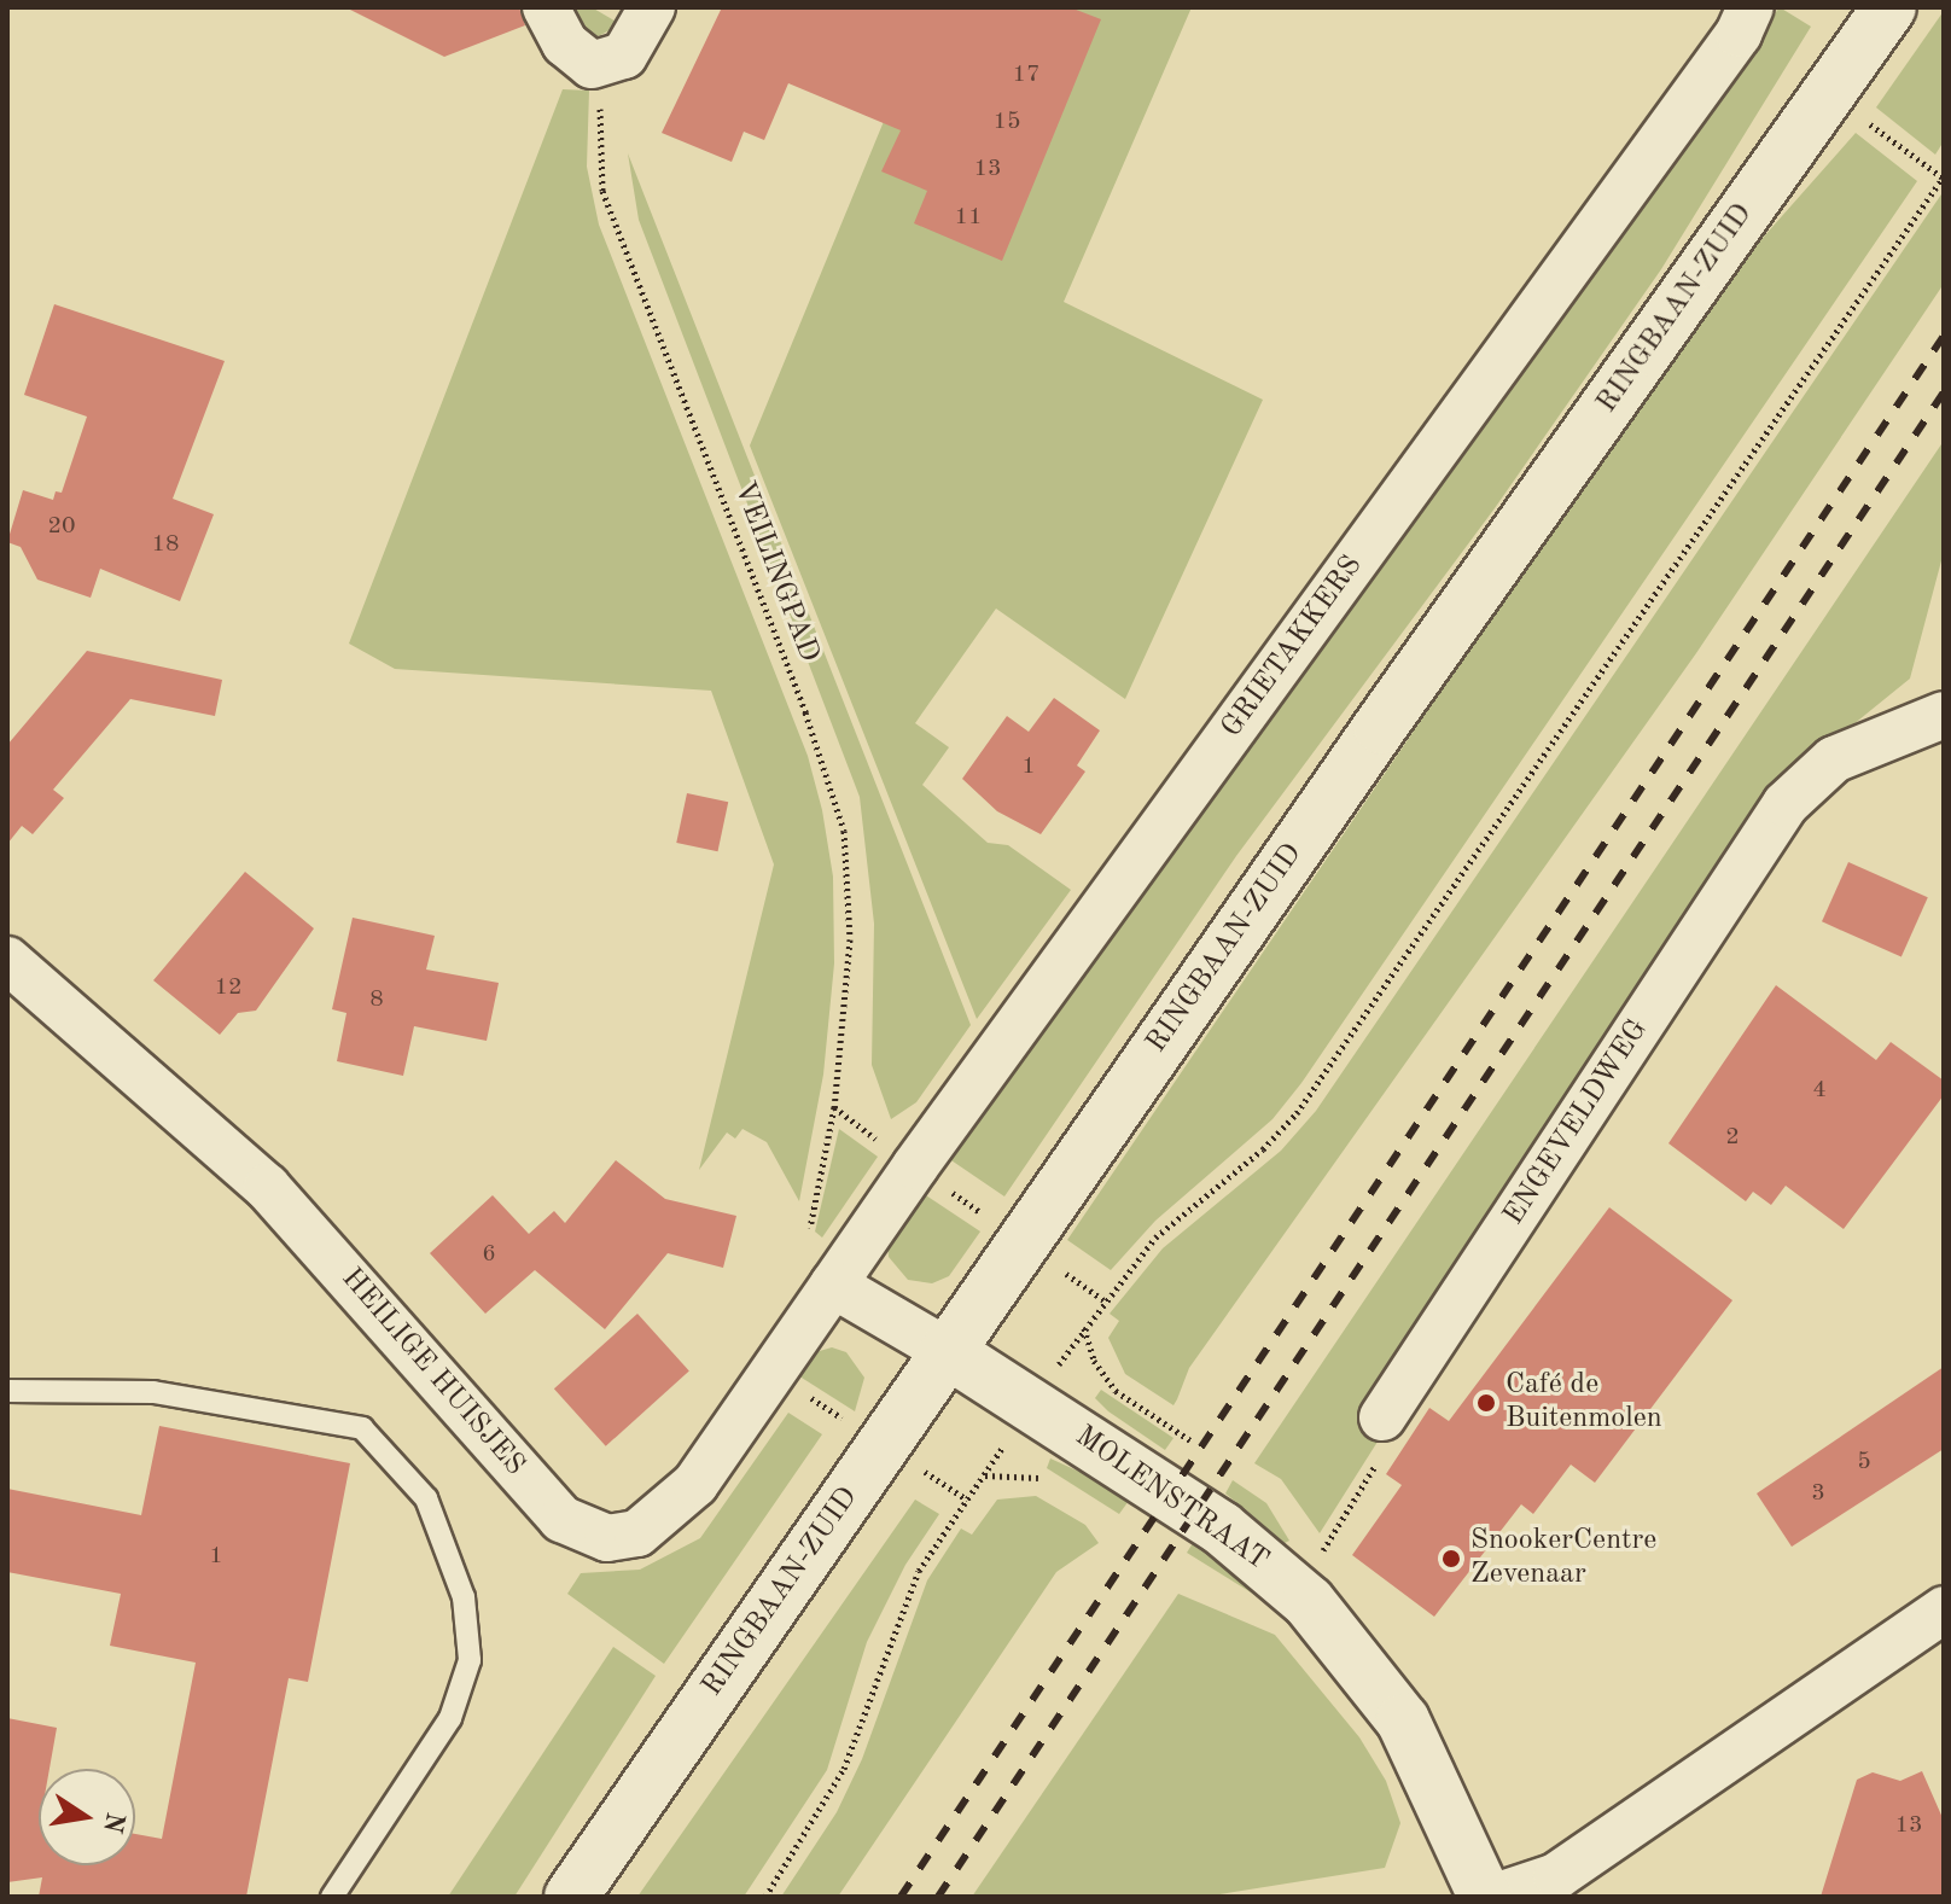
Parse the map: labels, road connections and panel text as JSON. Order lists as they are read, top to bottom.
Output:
{
  "streets": {
    "street": [
      "RINGBAAN-ZUID",
      "GRIETAKKERS",
      "ENGEVELDWEG",
      "HEILIGE HUISJES",
      "MOLENSTRAAT"
    ],
    "path": ["VEILINGPAD"]
  },
  "crossings": [
    ["RINGBAAN-ZUID", "MOLENSTRAAT"],
    ["GRIETAKKERS", "HEILIGE HUISJES"],
    ["GRIETAKKERS", "MOLENSTRAAT"],
    ["HEILIGE HUISJES", "MOLENSTRAAT"]
  ],
  "places": ["Café de Buitenmolen", "SnookerCentre Zevenaar"],
  "house_numbers": [
    "17",
    "15",
    "13",
    "11",
    "20",
    "18",
    "1",
    "12",
    "8",
    "4",
    "2",
    "6",
    "5",
    "3",
    "1",
    "13"
  ],
  "north": "right"
}
